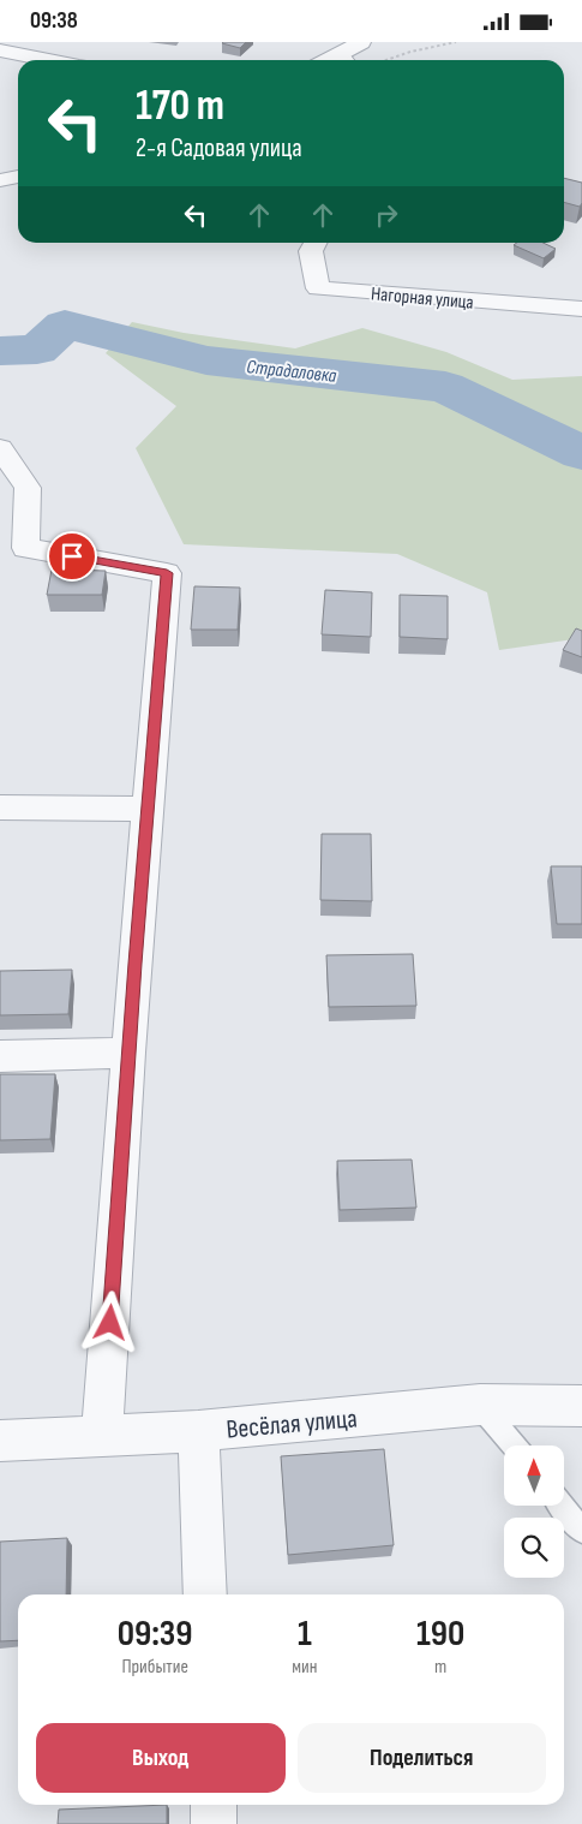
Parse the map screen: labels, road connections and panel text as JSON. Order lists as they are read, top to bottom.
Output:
{
  "streets": {
    "street": ["Нагорная улица", "Весёлая улица"]
  },
  "water": ["Страдаловка"],
  "north": "top",
  "page": {
    "status": "09:38",
    "turn": ["170 m", "2-я Садовая улица"],
    "eta": [
      "09:39",
      "Прибытие",
      "1",
      "мин",
      "190",
      "m"
    ],
    "buttons": ["Выход", "Поделиться"]
  }
}
